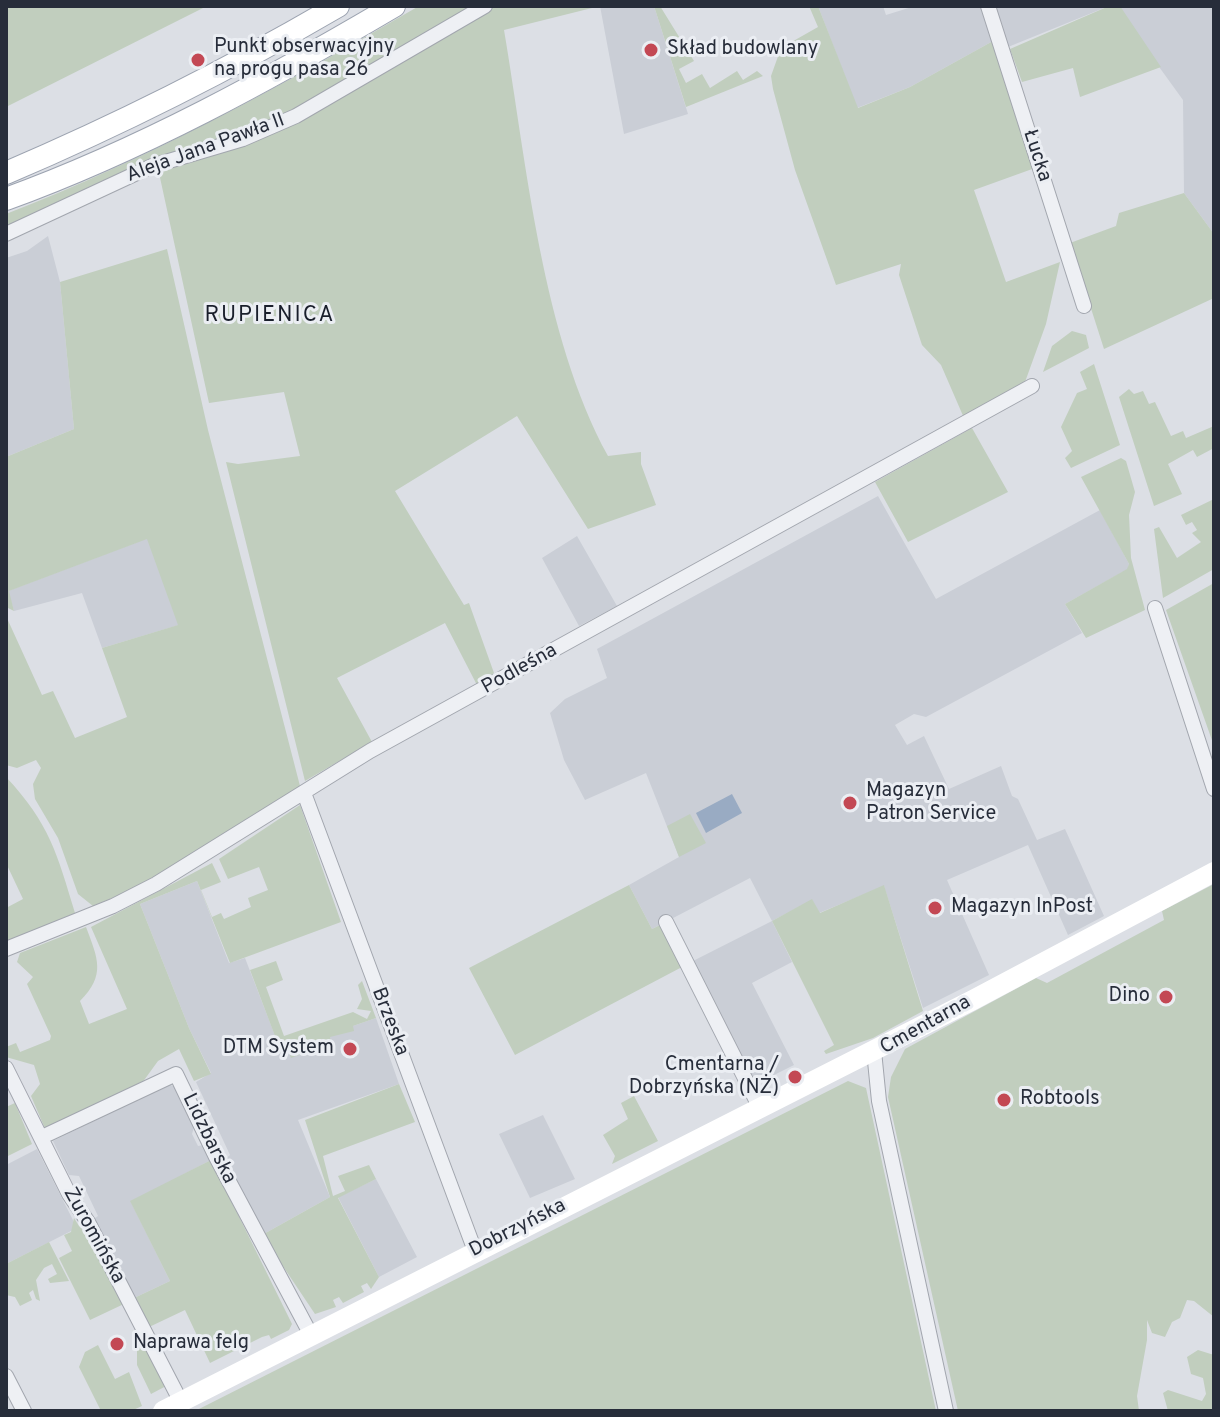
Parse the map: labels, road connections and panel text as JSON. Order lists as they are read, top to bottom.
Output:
{
  "streets": {
    "main road": ["Aleja Jana Pawła II"],
    "street": [
      "Łucka",
      "Podleśna",
      "Brzeska",
      "Cmentarna",
      "Lidzbarska",
      "Dobrzyńska",
      "Żuromińska"
    ]
  },
  "crossings": [
    ["Podleśna", "Brzeska"],
    ["Brzeska", "Dobrzyńska"],
    ["Cmentarna", "Dobrzyńska"],
    ["Lidzbarska", "Dobrzyńska"],
    ["Lidzbarska", "Żuromińska"],
    ["Dobrzyńska", "Żuromińska"]
  ],
  "districts": ["RUPIENICA"],
  "places": [
    "Skład budowlany",
    "Punkt obserwacyjny na progu pasa 26",
    "Magazyn Patron Service",
    "Magazyn InPost",
    "Dino",
    "DTM System",
    "Cmentarna / Dobrzyńska (NŻ)",
    "Robtools",
    "Naprawa felg"
  ]
}
